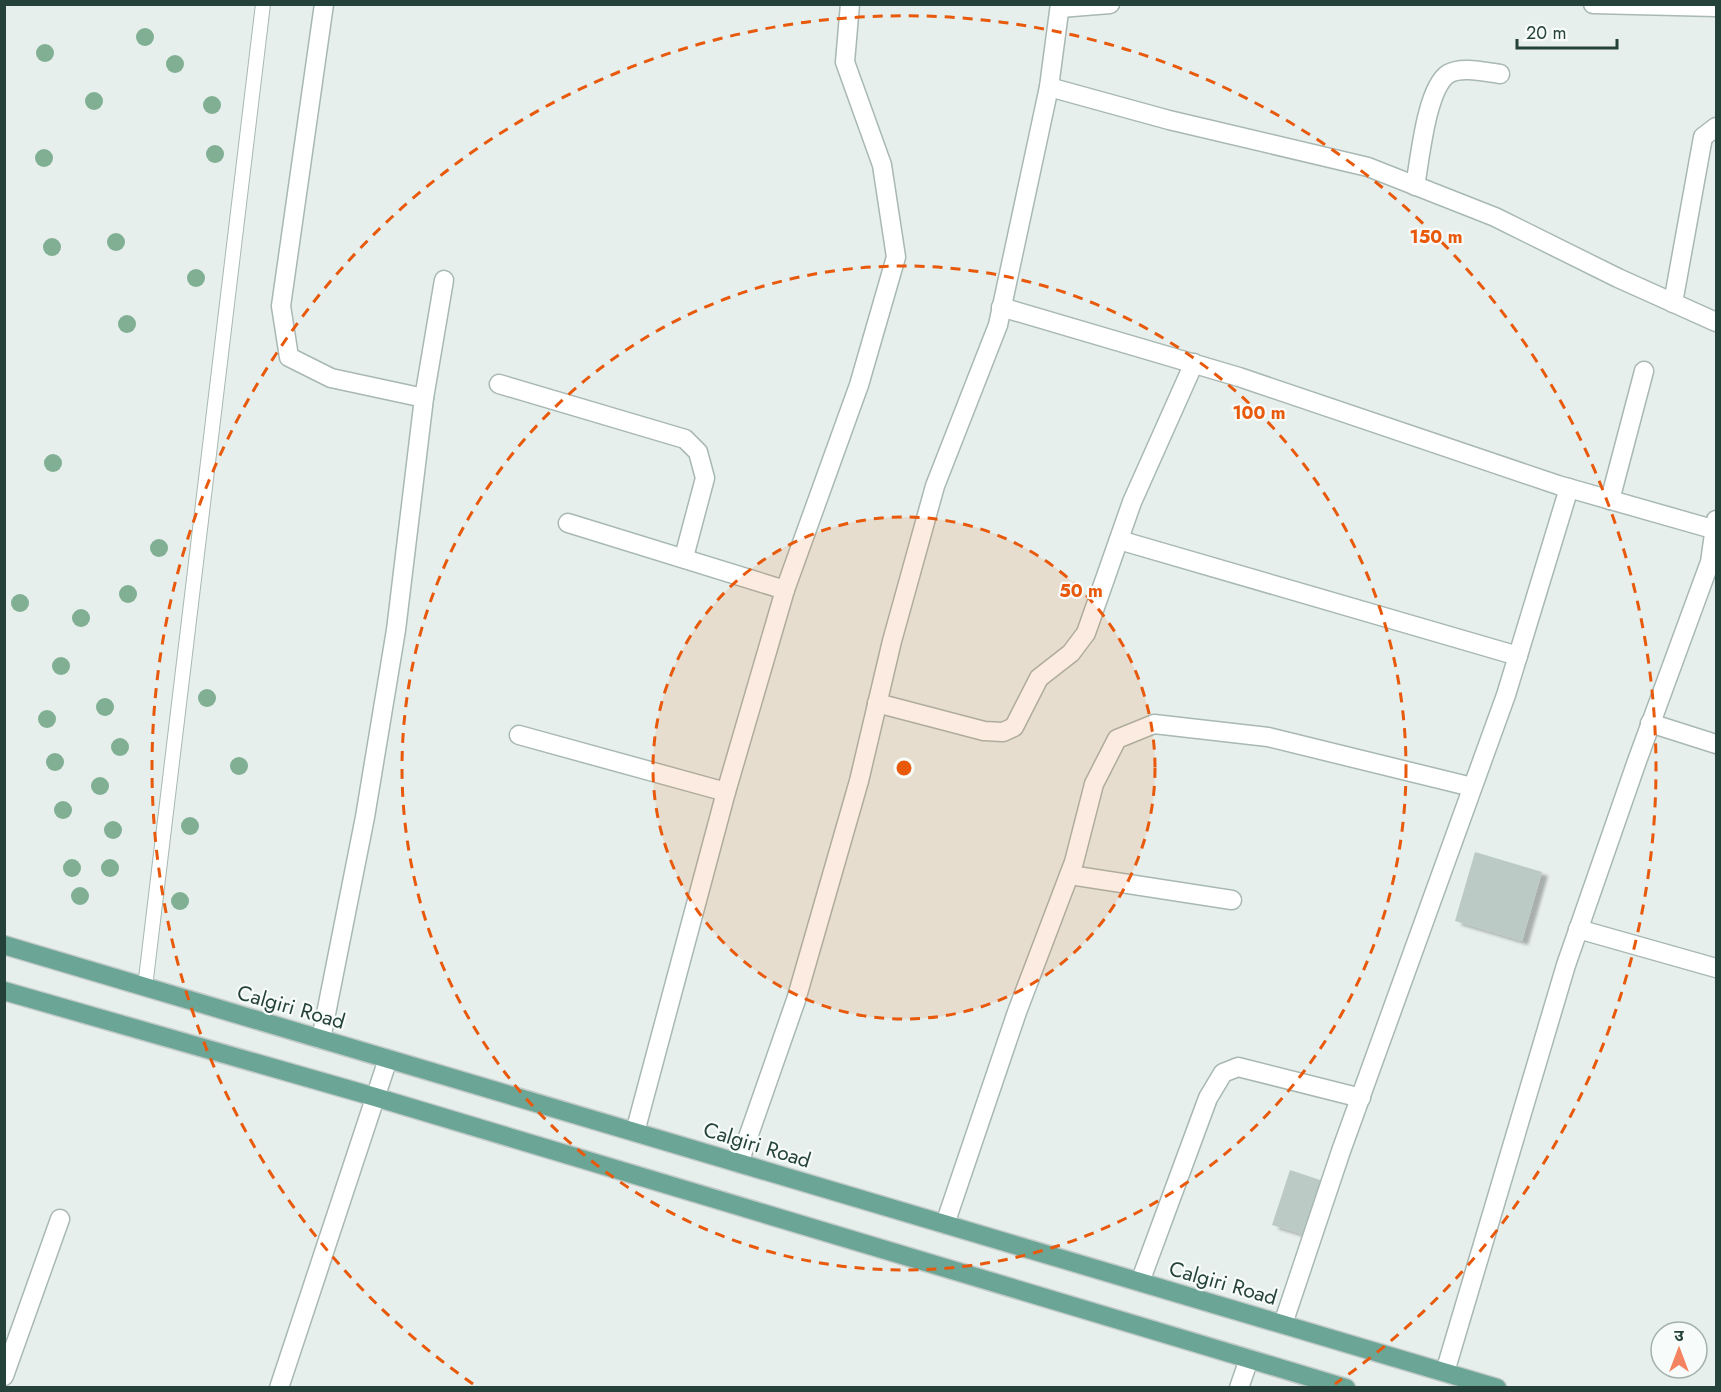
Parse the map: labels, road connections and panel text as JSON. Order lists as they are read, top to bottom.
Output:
{
  "streets": {
    "main road": ["Calgiri Road"]
  },
  "scale_bar": "20 m",
  "north": "top",
  "rings": ["150 m", "100 m", "50 m"]
}
